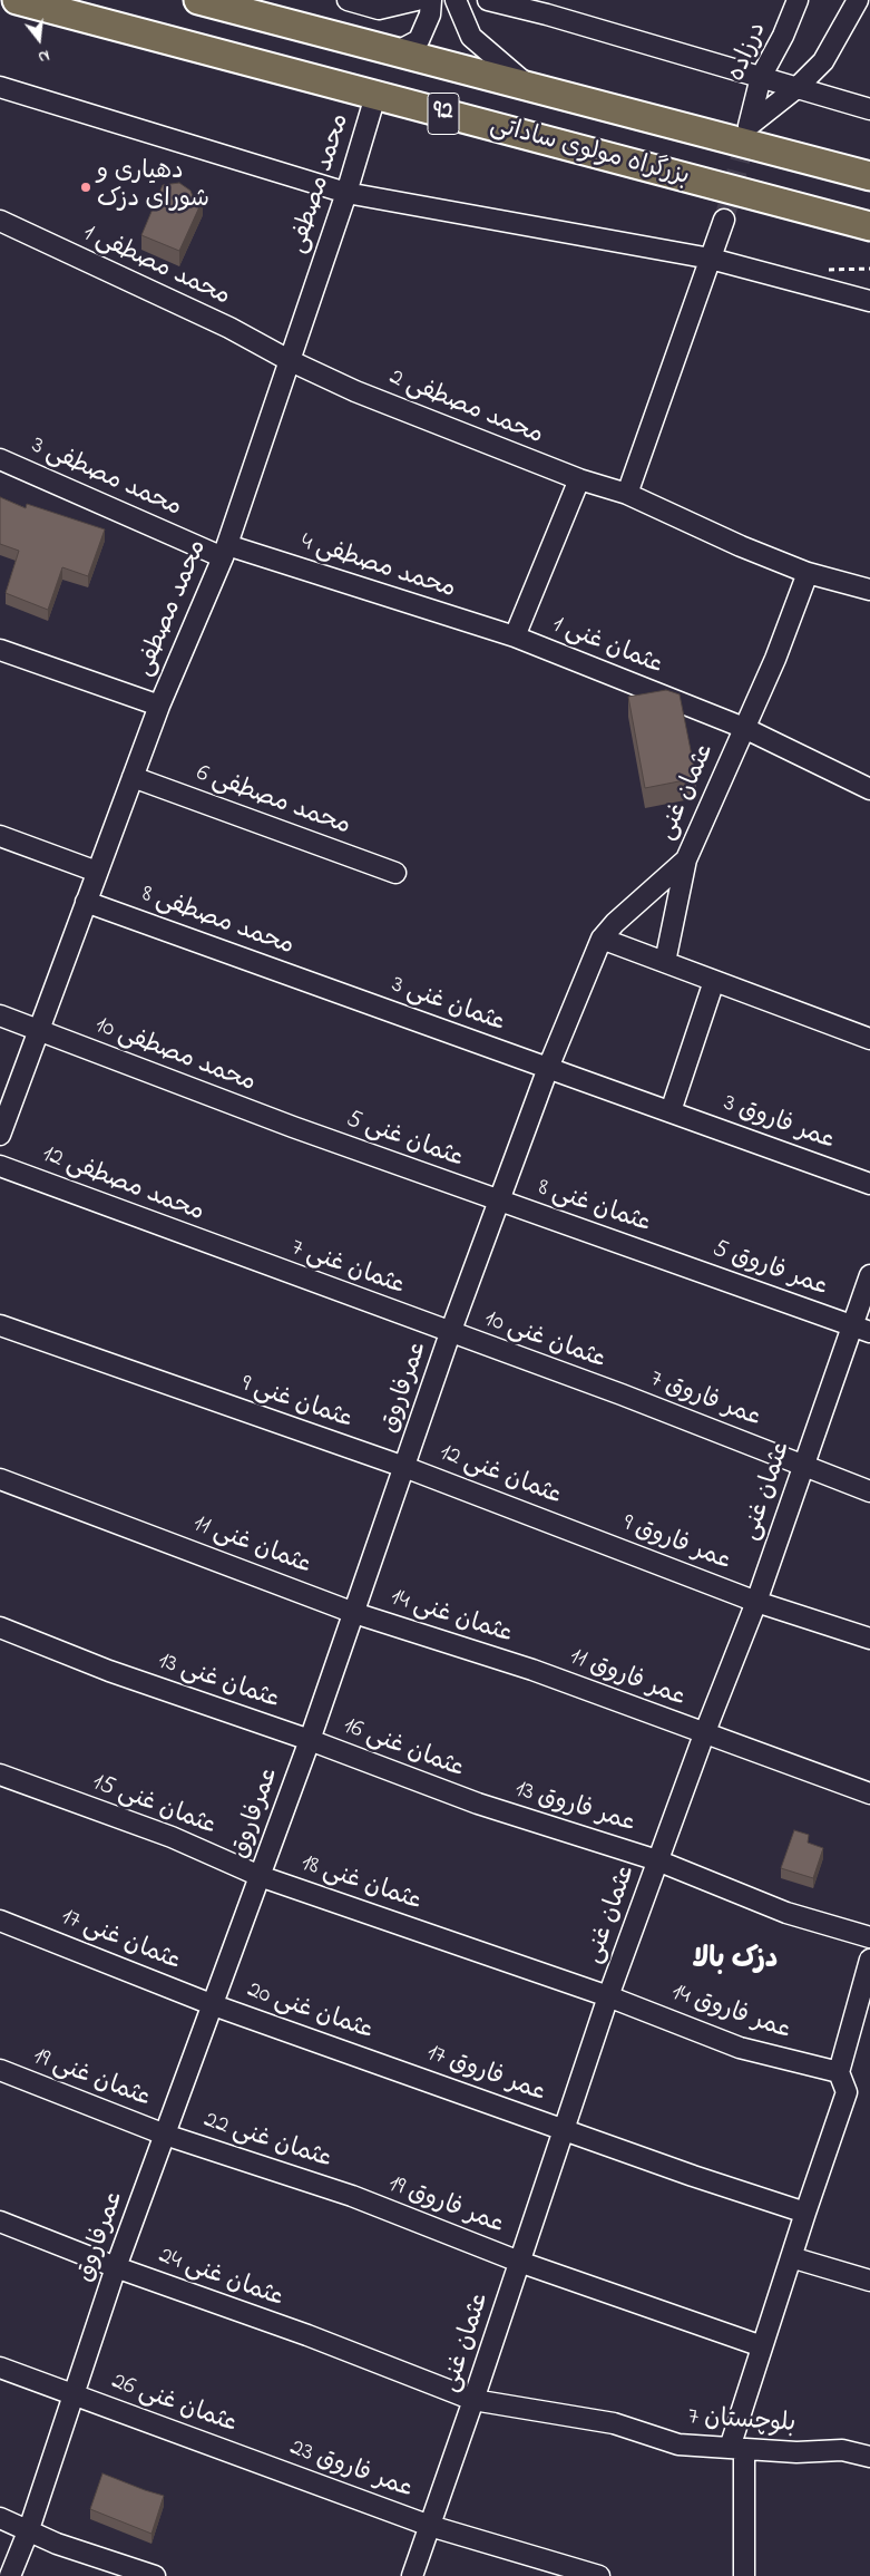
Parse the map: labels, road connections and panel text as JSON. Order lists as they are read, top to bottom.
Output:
{
  "streets": {
    "highway": ["92", "بزرگراه مولوی ساداتی"],
    "street": [
      "درزاده",
      "محمد مصطفی",
      "محمد مصطفی 1",
      "محمد مصطفی 2",
      "محمد مصطفی 3",
      "محمد مصطفی 4",
      "عثمان غنی 1",
      "عثمان غنی",
      "محمد مصطفی 6",
      "محمد مصطفی 8",
      "عثمان غنی 3",
      "محمد مصطفی 10",
      "عمر فاروق 3",
      "عثمان غنی 5",
      "محمد مصطفی 12",
      "عثمان غنی 8",
      "عثمان غنی 7",
      "عمر فاروق 5",
      "عثمان غنی 10",
      "عمرفاروق",
      "عمر فاروق 7",
      "عثمان غنی 9",
      "عثمان غنی 12",
      "عمر فاروق 9",
      "عثمان غنی 11",
      "عثمان غنی 14",
      "عمر فاروق 11",
      "عثمان غنی 13",
      "عثمان غنی 16",
      "عثمان غنی 15",
      "عمر فاروق 13",
      "عثمان غنی 18",
      "عثمان غنی 17",
      "عثمان غنی 20",
      "عمر فاروق 14",
      "عمر فاروق 17",
      "عثمان غنی 19",
      "عثمان غنی 22",
      "عمر فاروق 19",
      "عثمان غنی 24",
      "عثمان غنی 26",
      "بلوچستان 7",
      "عمر فاروق 23"
    ]
  },
  "crossings": [
    ["بزرگراه مولوی ساداتی", "محمد مصطفی"],
    ["محمد مصطفی", "محمد مصطفی 1"],
    ["محمد مصطفی", "محمد مصطفی 2"],
    ["محمد مصطفی", "محمد مصطفی 3"],
    ["محمد مصطفی", "محمد مصطفی 4"],
    ["محمد مصطفی", "محمد مصطفی 6"],
    ["محمد مصطفی", "محمد مصطفی 8"],
    ["محمد مصطفی", "محمد مصطفی 10"],
    ["محمد مصطفی 1", "محمد مصطفی 2"],
    ["محمد مصطفی 2", "عثمان غنی"],
    ["محمد مصطفی 3", "محمد مصطفی 4"],
    ["محمد مصطفی 4", "عثمان غنی 1"],
    ["عثمان غنی 1", "عثمان غنی"],
    ["عثمان غنی", "عثمان غنی 3"],
    ["عثمان غنی", "عمر فاروق 5"],
    ["عثمان غنی", "عمرفاروق"],
    ["عثمان غنی", "عمر فاروق 7"],
    ["عثمان غنی", "عمر فاروق 9"],
    ["عثمان غنی", "عمر فاروق 11"],
    ["عثمان غنی", "عمر فاروق 13"],
    ["عثمان غنی", "عثمان غنی 18"],
    ["عثمان غنی", "عمر فاروق 14"],
    ["عثمان غنی", "عمر فاروق 17"],
    ["عثمان غنی", "عمر فاروق 19"],
    ["عثمان غنی", "عثمان غنی 24"],
    ["عثمان غنی", "بلوچستان 7"],
    ["عثمان غنی", "عمر فاروق 23"],
    ["محمد مصطفی 8", "عثمان غنی 3"],
    ["عثمان غنی 3", "عمر فاروق 3"],
    ["عثمان غنی 3", "عمرفاروق"],
    ["محمد مصطفی 10", "عثمان غنی 5"],
    ["عثمان غنی 5", "عثمان غنی 8"],
    ["عثمان غنی 5", "عمرفاروق"],
    ["محمد مصطفی 12", "عثمان غنی 7"],
    ["عثمان غنی 8", "عمر فاروق 5"],
    ["عثمان غنی 8", "عمرفاروق"],
    ["عثمان غنی 7", "عثمان غنی 10"],
    ["عثمان غنی 7", "عمرفاروق"],
    ["عثمان غنی 10", "عمرفاروق"],
    ["عثمان غنی 10", "عمر فاروق 7"],
    ["عمرفاروق", "عثمان غنی 9"],
    ["عمرفاروق", "عثمان غنی 12"],
    ["عمرفاروق", "عثمان غنی 11"],
    ["عمرفاروق", "عثمان غنی 14"],
    ["عمرفاروق", "عثمان غنی 13"],
    ["عمرفاروق", "عثمان غنی 16"],
    ["عمرفاروق", "عثمان غنی 15"],
    ["عمرفاروق", "عثمان غنی 18"],
    ["عمرفاروق", "عثمان غنی 17"],
    ["عمرفاروق", "عثمان غنی 20"],
    ["عمرفاروق", "عثمان غنی 19"],
    ["عمرفاروق", "عثمان غنی 22"],
    ["عمرفاروق", "عثمان غنی 24"],
    ["عمرفاروق", "عثمان غنی 26"],
    ["عثمان غنی 9", "عثمان غنی 12"],
    ["عثمان غنی 12", "عمر فاروق 9"],
    ["عثمان غنی 11", "عثمان غنی 14"],
    ["عثمان غنی 14", "عمر فاروق 11"],
    ["عثمان غنی 13", "عثمان غنی 16"],
    ["عثمان غنی 16", "عمر فاروق 13"],
    ["عثمان غنی 15", "عثمان غنی 18"],
    ["عثمان غنی 18", "عمر فاروق 14"],
    ["عثمان غنی 17", "عثمان غنی 20"],
    ["عثمان غنی 20", "عمر فاروق 17"],
    ["عثمان غنی 19", "عثمان غنی 22"],
    ["عثمان غنی 22", "عمر فاروق 19"],
    ["عثمان غنی 24", "بلوچستان 7"],
    ["عثمان غنی 26", "عمر فاروق 23"]
  ],
  "districts": ["دزک بالا"],
  "places": ["دهیاری و شورای دزک"],
  "north": "bottom"
}
